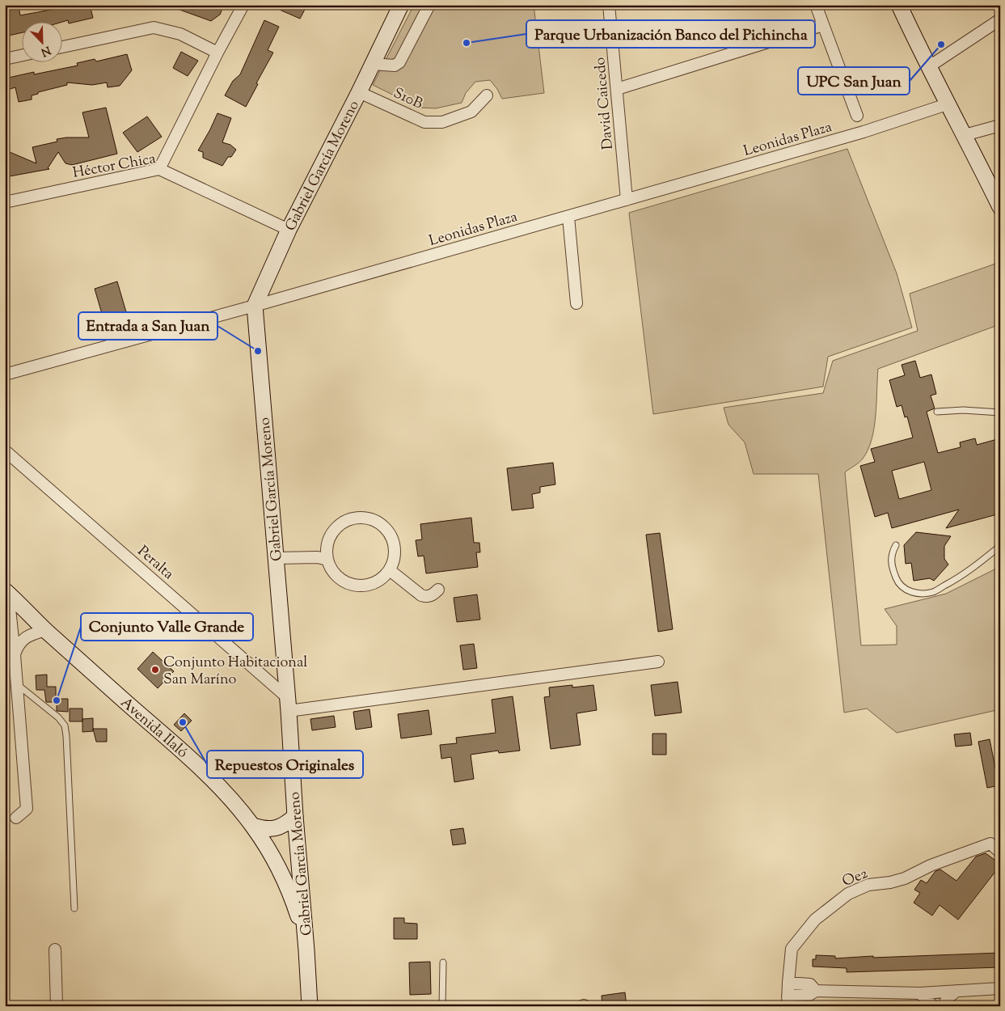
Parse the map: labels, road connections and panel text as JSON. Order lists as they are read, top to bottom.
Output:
{
  "streets": {
    "street": [
      "S10B",
      "David Caicedo",
      "Leonidas Plaza",
      "Héctor Chica",
      "Gabriel García Moreno",
      "Peralta",
      "Avenida Ilaló",
      "Oe2"
    ]
  },
  "crossings": [
    ["S10B", "Gabriel García Moreno"],
    ["David Caicedo", "Leonidas Plaza"],
    ["Leonidas Plaza", "Gabriel García Moreno"],
    ["Héctor Chica", "Gabriel García Moreno"],
    ["Gabriel García Moreno", "Peralta"],
    ["Gabriel García Moreno", "Avenida Ilaló"]
  ],
  "places": [
    "Parque Urbanización Banco del Pichincha",
    "UPC San Juan",
    "Entrada a San Juan",
    "Conjunto Habitacional San Maríno",
    "Conjunto Valle Grande",
    "Repuestos Originales"
  ],
  "north": "bottom right"
}
